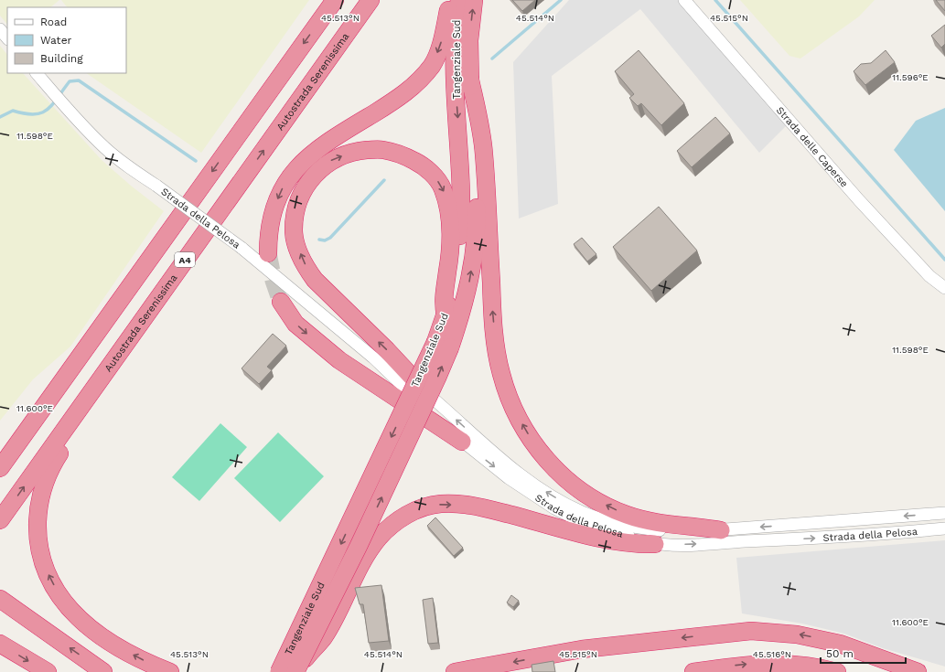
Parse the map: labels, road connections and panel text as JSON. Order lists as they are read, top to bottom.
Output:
{
  "streets": {
    "highway": ["Tangenziale Sud", "Autostrada Serenissima", "A4"],
    "street": ["Strada delle Caperse", "Strada della Pelosa"]
  },
  "crossings": [
    ["Tangenziale Sud", "Strada della Pelosa"]
  ],
  "legend": ["Road", "Water", "Building"],
  "scale_bar": "50 m",
  "coordinates": [
    "45.513°N",
    "45.514°N",
    "45.515°N",
    "11.596°E",
    "11.598°E",
    "11.600°E",
    "45.516°N"
  ]
}
